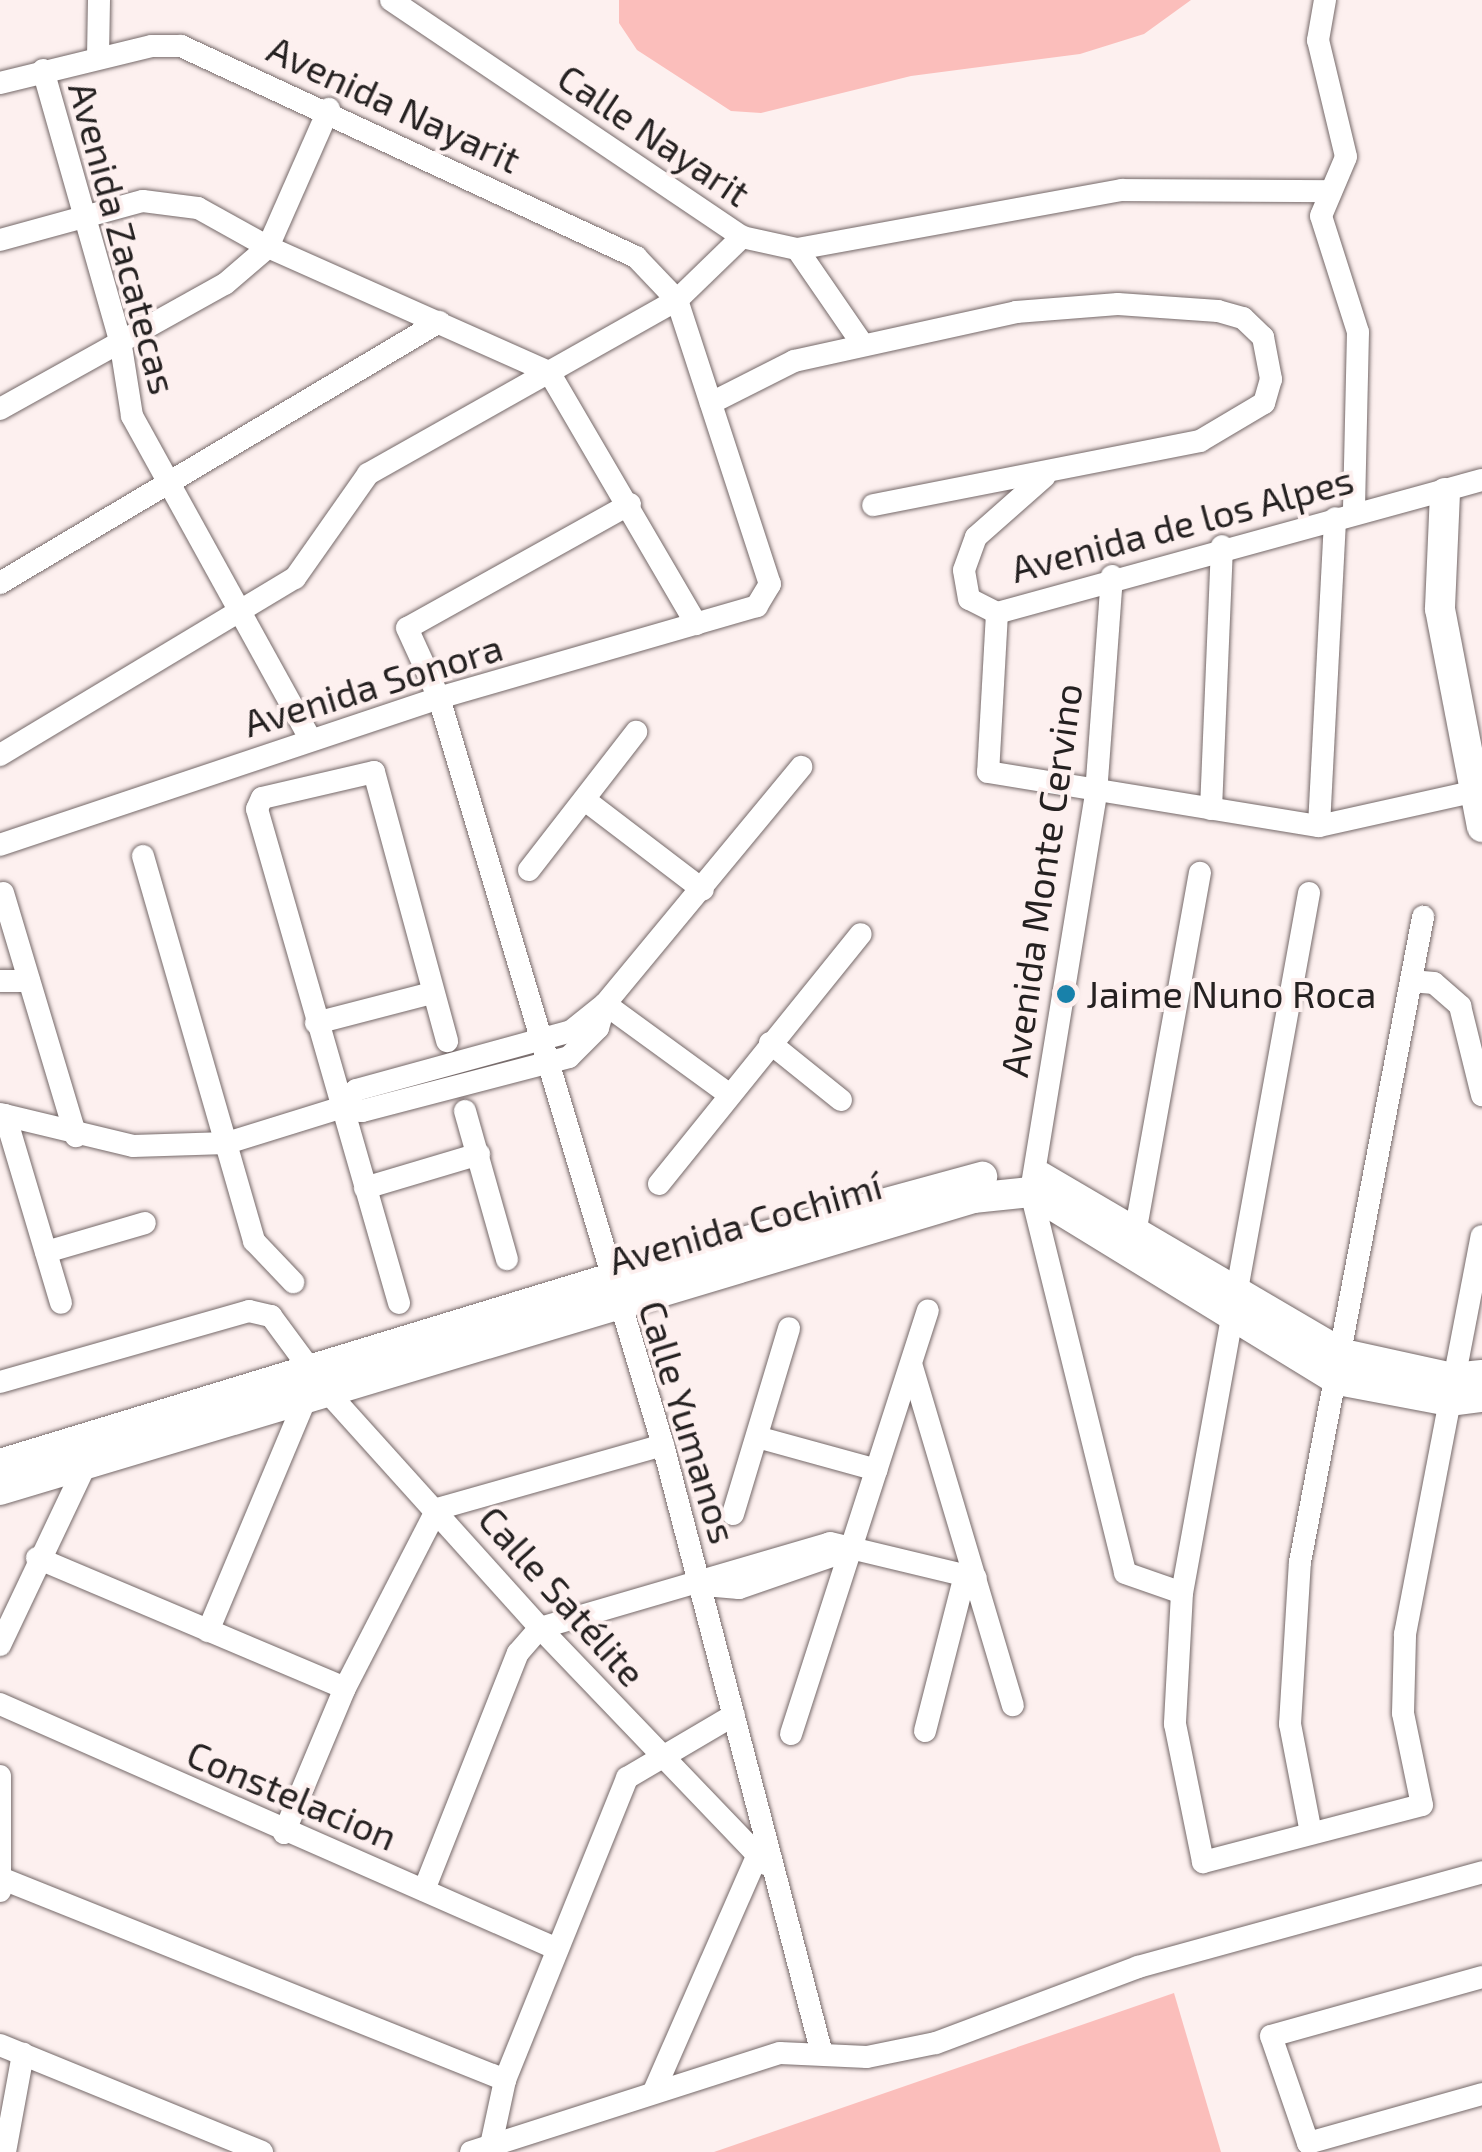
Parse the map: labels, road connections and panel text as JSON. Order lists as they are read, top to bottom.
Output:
{
  "streets": {
    "street": [
      "Avenida Nayarit",
      "Calle Nayarit",
      "Avenida Zacatecas",
      "Avenida de los Alpes",
      "Avenida Sonora",
      "Avenida Monte Cervino",
      "Avenida Cochimí",
      "Calle Yumanos",
      "Calle Satélite",
      "Constelacion"
    ]
  },
  "crossings": [
    ["Avenida Nayarit", "Calle Nayarit"],
    ["Avenida Nayarit", "Avenida Zacatecas"],
    ["Calle Nayarit", "Avenida Zacatecas"],
    ["Avenida Zacatecas", "Avenida Sonora"],
    ["Avenida de los Alpes", "Avenida Monte Cervino"],
    ["Avenida Sonora", "Calle Yumanos"],
    ["Avenida Monte Cervino", "Avenida Cochimí"],
    ["Avenida Cochimí", "Calle Yumanos"],
    ["Avenida Cochimí", "Calle Satélite"],
    ["Calle Yumanos", "Calle Satélite"]
  ],
  "places": ["Jaime Nuno Roca"]
}
